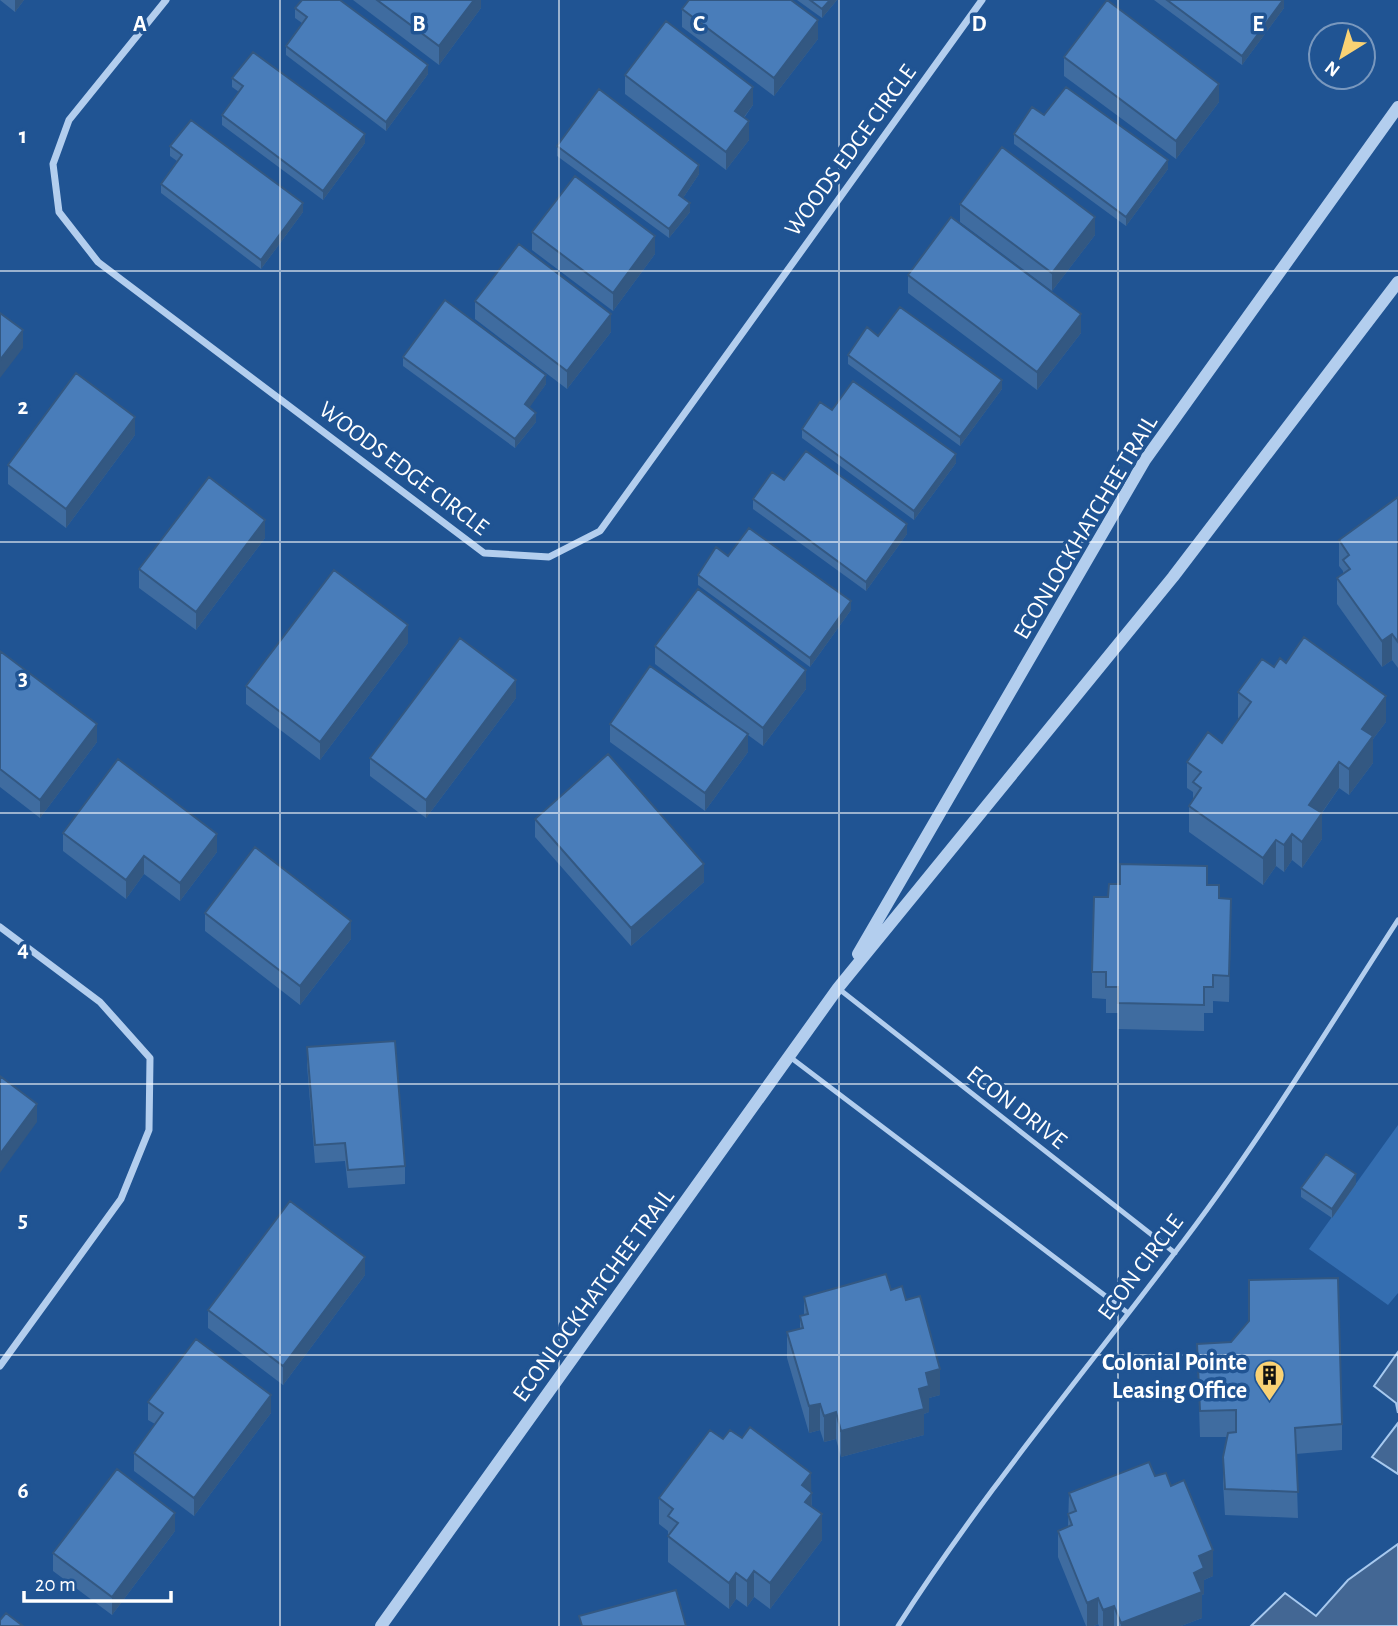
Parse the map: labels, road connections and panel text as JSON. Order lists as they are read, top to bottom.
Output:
{
  "streets": {
    "street": ["WOODS EDGE CIRCLE", "ECONLOCKHATCHEE TRAIL"],
    "lane": ["ECON DRIVE", "ECON CIRCLE"]
  },
  "crossings": [
    ["ECONLOCKHATCHEE TRAIL", "ECON DRIVE"],
    ["ECON DRIVE", "ECON CIRCLE"]
  ],
  "places": {
    "building": ["Colonial Pointe Leasing Office"]
  },
  "scale_bar": "20 m",
  "north": "bottom left",
  "grid": {
    "columns": [
      "A",
      "B",
      "C",
      "D",
      "E"
    ],
    "rows": [
      "1",
      "2",
      "3",
      "4",
      "5",
      "6"
    ]
  }
}
